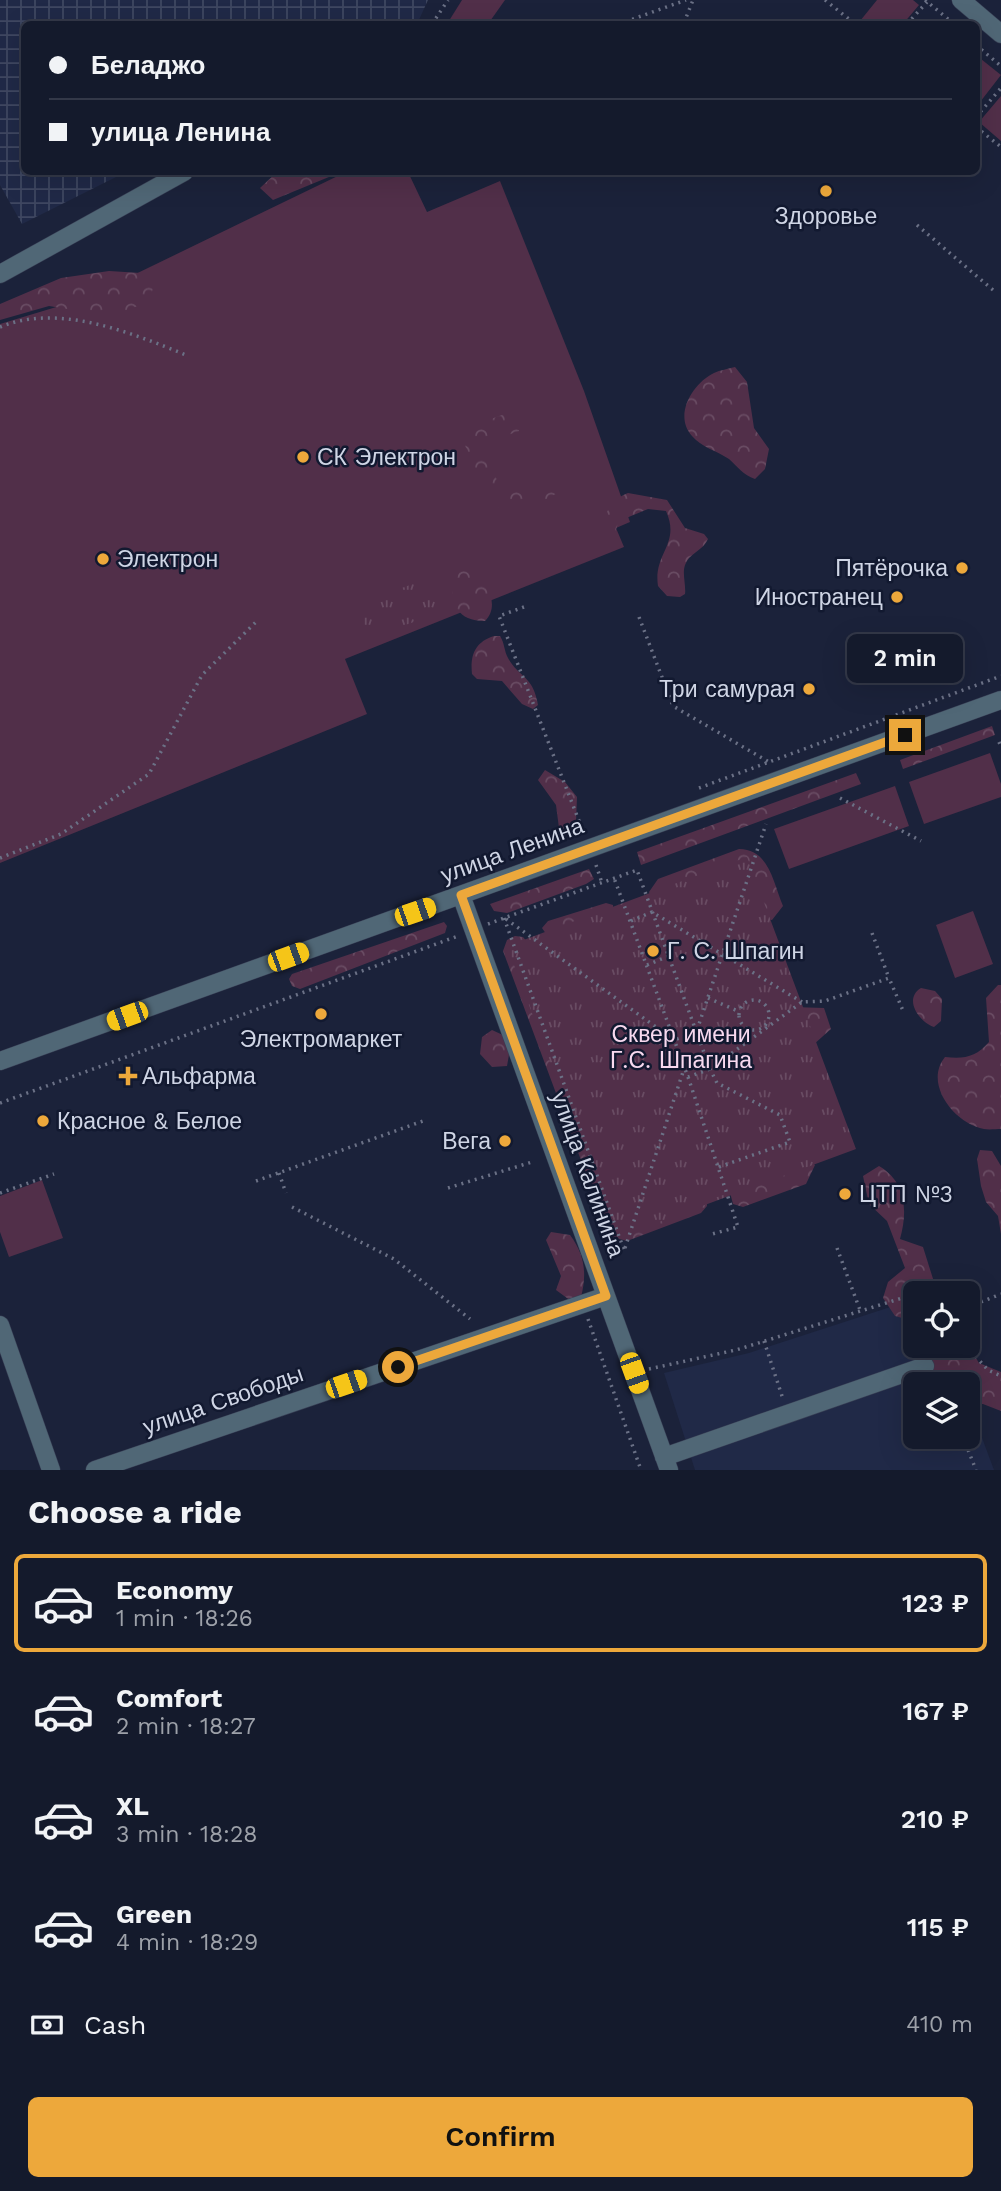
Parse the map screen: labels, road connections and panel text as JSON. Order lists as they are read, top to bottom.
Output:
{
  "streets": {
    "street": ["улица Ленина", "улица Калинина", "улица Свободы"]
  },
  "crossings": [
    ["улица Ленина", "улица Калинина"],
    ["улица Калинина", "улица Свободы"]
  ],
  "parks": ["Сквер имени Г.С. Шпагина"],
  "places": {
    "other": [
      "Здоровье",
      "СК Электрон",
      "Электрон",
      "Пятёрочка",
      "Иностранец",
      "Три самурая",
      "Г. С. Шпагин",
      "Электромаркет",
      "Красное & Белое",
      "Вега",
      "ЦТП №3"
    ],
    "health": ["Альфарма"]
  },
  "page": {
    "banner": ["Беладжо", "улица Ленина"],
    "bubble": "2 min",
    "heading": "Choose a ride",
    "list": [
      {
        "name": "Economy",
        "note": "1 min · 18:26",
        "value": "123 ₽"
      },
      {
        "name": "Comfort",
        "note": "2 min · 18:27",
        "value": "167 ₽"
      },
      {
        "name": "XL",
        "note": "3 min · 18:28",
        "value": "210 ₽"
      },
      {
        "name": "Green",
        "note": "4 min · 18:29",
        "value": "115 ₽"
      }
    ],
    "pay": ["Cash", "410 m"],
    "buttons": "Confirm"
  }
}
